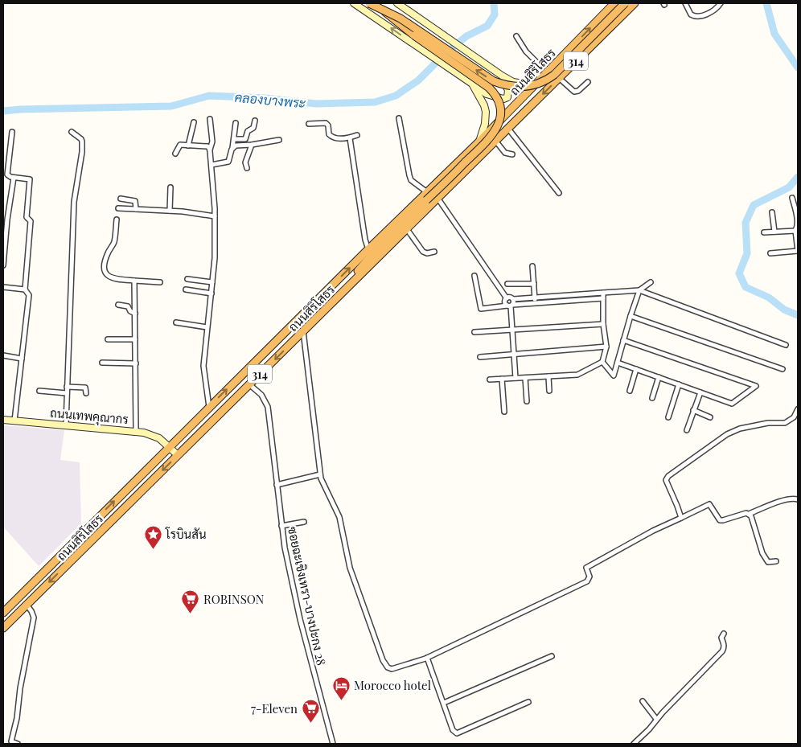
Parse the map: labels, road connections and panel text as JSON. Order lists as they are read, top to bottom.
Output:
{
  "streets": {
    "highway": ["314", "ถนนสิริโสธร"],
    "main road": ["ถนนเทพคุณากร"],
    "street": ["ซอยฉะเชิงเทรา-บางปะกง 28"]
  },
  "crossings": [
    ["ถนนสิริโสธร", "ถนนเทพคุณากร"],
    ["ถนนสิริโสธร", "ซอยฉะเชิงเทรา-บางปะกง 28"]
  ],
  "water": ["คลองบางพระ"],
  "places": {
    "place": ["โรบินสัน"],
    "supermarket": ["ROBINSON", "7-Eleven"],
    "hotel": ["Morocco hotel"]
  }
}
